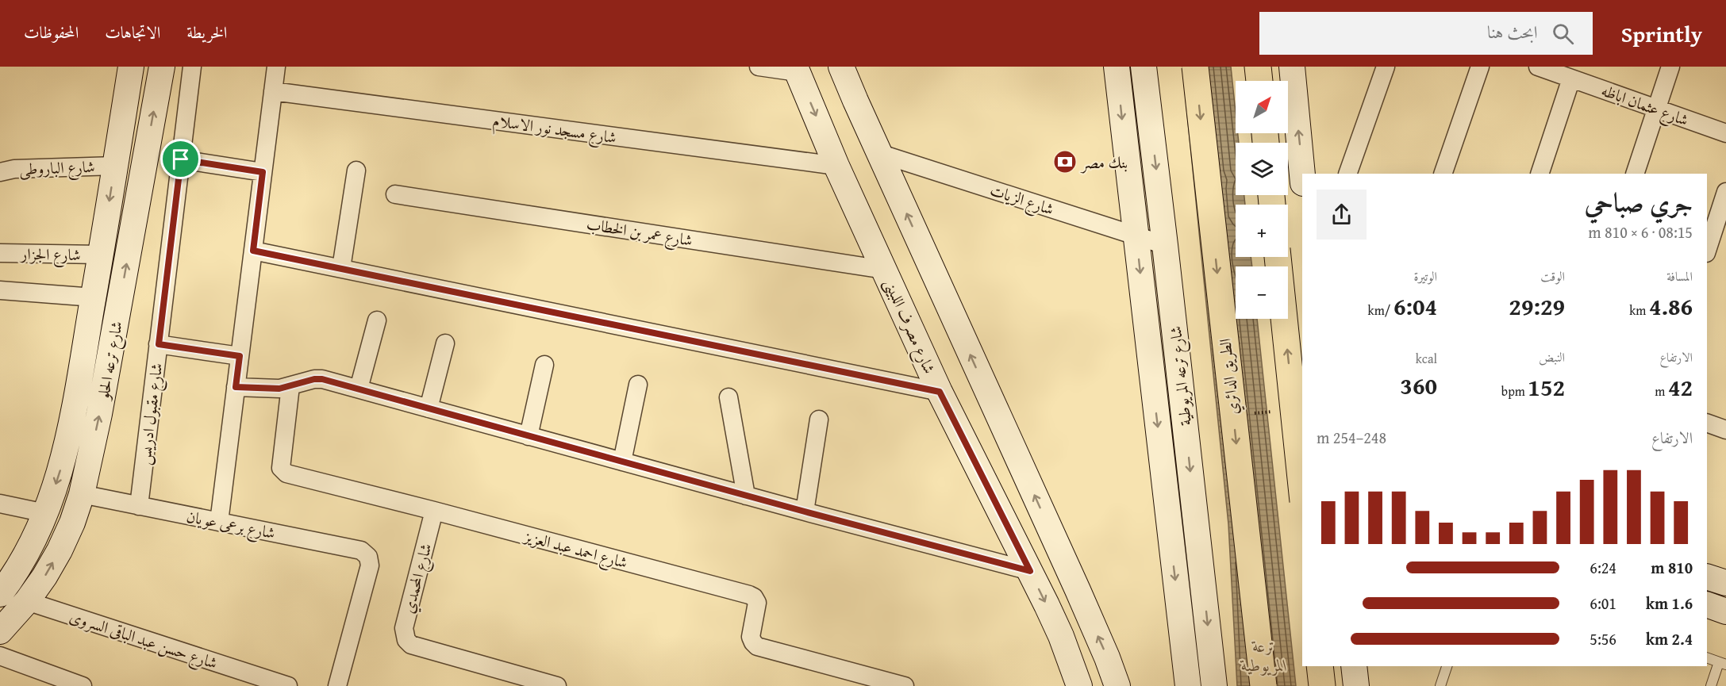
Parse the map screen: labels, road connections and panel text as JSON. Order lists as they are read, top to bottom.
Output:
{
  "streets": {
    "highway": ["الطريق الدائري"],
    "main road": ["شارع مصرف اللبينى", "شارع ترعه الحلو", "شارع ترعه المريوطية"],
    "street": [
      "شارع عثمان اباظه",
      "شارع مسجد نور الاسلام",
      "شارع الباروطى",
      "شارع الزيات",
      "شارع عمر بن الخطاب",
      "شارع الجزار",
      "شارع مقبول ادريس",
      "شارع برعى عويان",
      "شارع احمد عبد العزيز",
      "شارع المحمدي",
      "شارع حسن عبد الباقى السروى"
    ]
  },
  "crossings": [
    ["شارع مسجد نور الاسلام", "شارع مصرف اللبينى"],
    ["شارع الباروطى", "شارع ترعه الحلو"],
    ["شارع الزيات", "شارع ترعه المريوطية"],
    ["شارع عمر بن الخطاب", "شارع مصرف اللبينى"],
    ["شارع الجزار", "شارع ترعه الحلو"],
    ["شارع ترعه الحلو", "شارع برعى عويان"],
    ["شارع ترعه الحلو", "شارع حسن عبد الباقى السروى"],
    ["شارع مقبول ادريس", "شارع برعى عويان"],
    ["شارع احمد عبد العزيز", "شارع المحمدي"]
  ],
  "water": ["ترعة المريوطية"],
  "places": {
    "bank": ["بنك مصر"]
  },
  "north": "top right",
  "page": {
    "header": "Sprintly",
    "search": "ابحث هنا",
    "nav": ["الخريطة", "الاتجاهات", "المحفوظات"],
    "map_buttons": ["+", "−"],
    "heading": ["جري صباحي", "08:15 · 6 × 810 m"],
    "stats": [
      ["المسافة", "4.86 km"],
      ["الوقت", "29:29"],
      ["الوتيرة", "6:04 /km"],
      ["الارتفاع", "42 m"],
      ["النبض", "152 bpm"],
      ["kcal", "360"]
    ],
    "chart": ["الارتفاع", "248–254 m"],
    "list": [
      {
        "name": "810 m",
        "note": "6:24"
      },
      {
        "name": "1.6 km",
        "note": "6:01"
      },
      {
        "name": "2.4 km",
        "note": "5:56"
      }
    ]
  }
}
